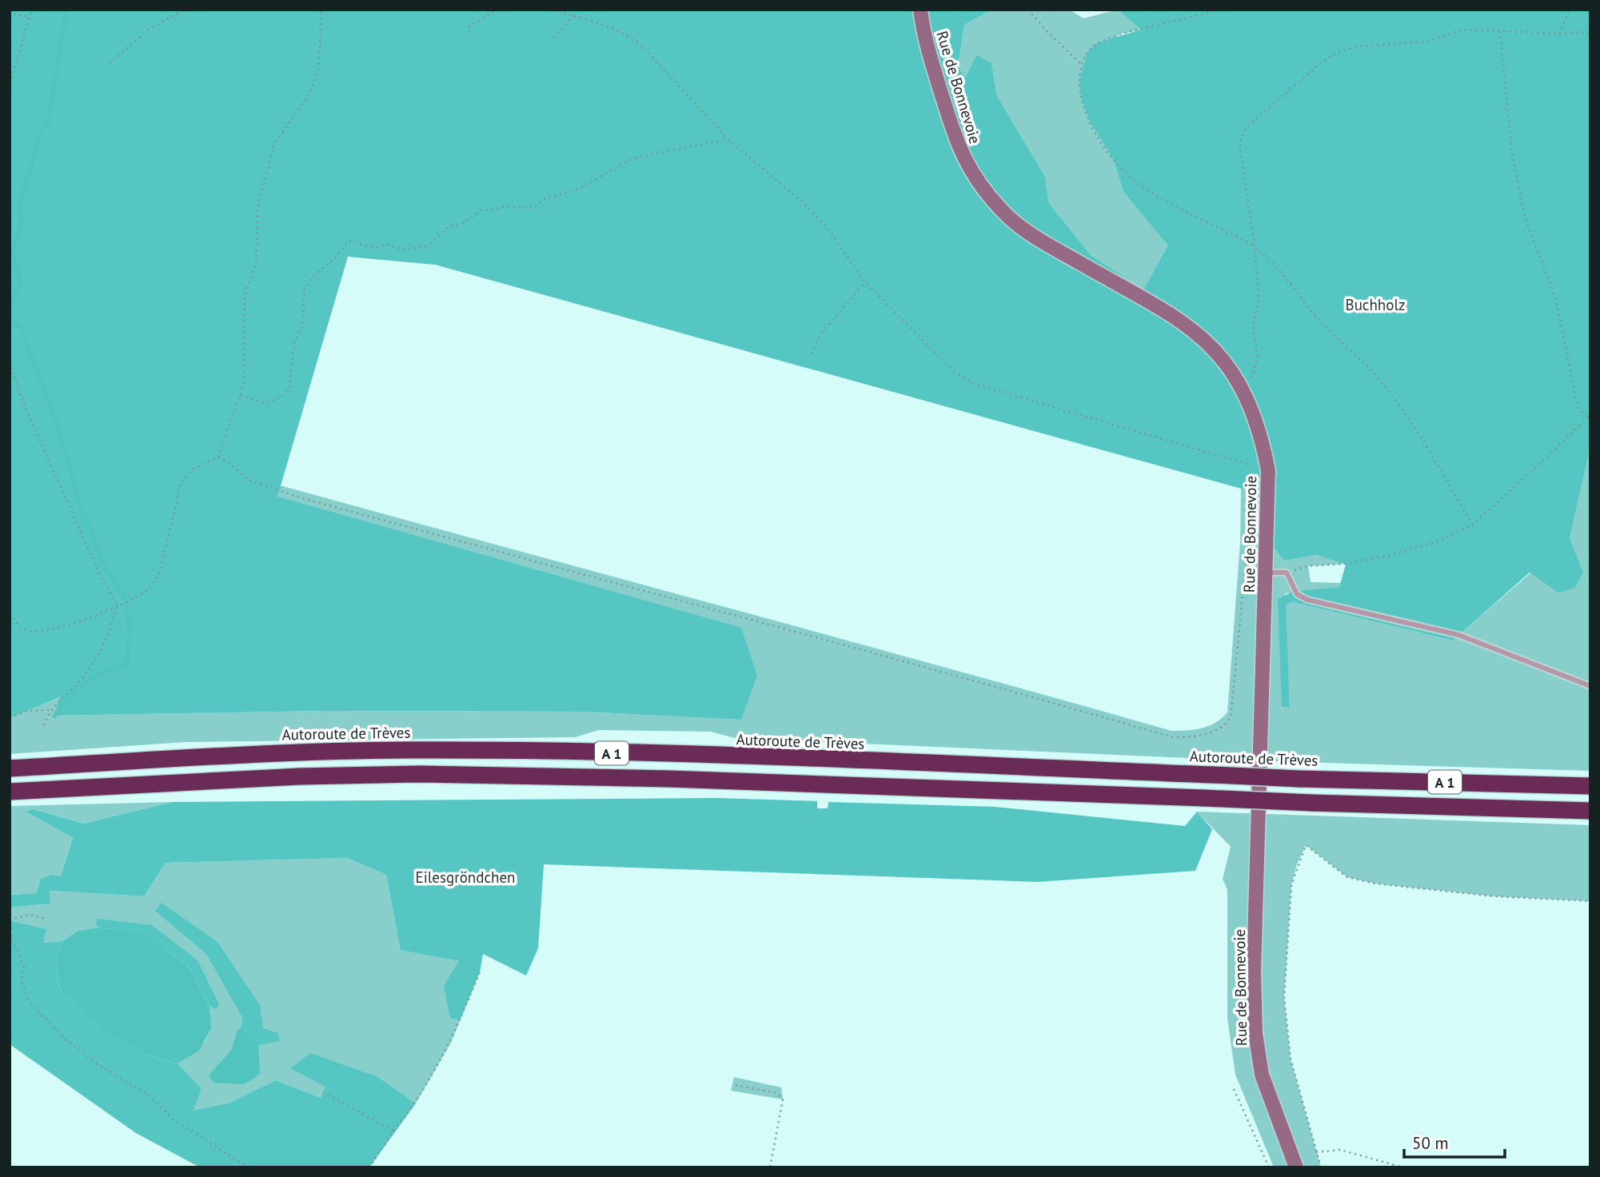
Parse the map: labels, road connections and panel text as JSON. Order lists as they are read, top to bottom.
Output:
{
  "streets": {
    "highway": ["Autoroute de Trèves", "A 1"],
    "main road": ["Rue de Bonnevoie"]
  },
  "parks": ["Buchholz", "Eilesgröndchen"],
  "scale_bar": "50 m"
}
